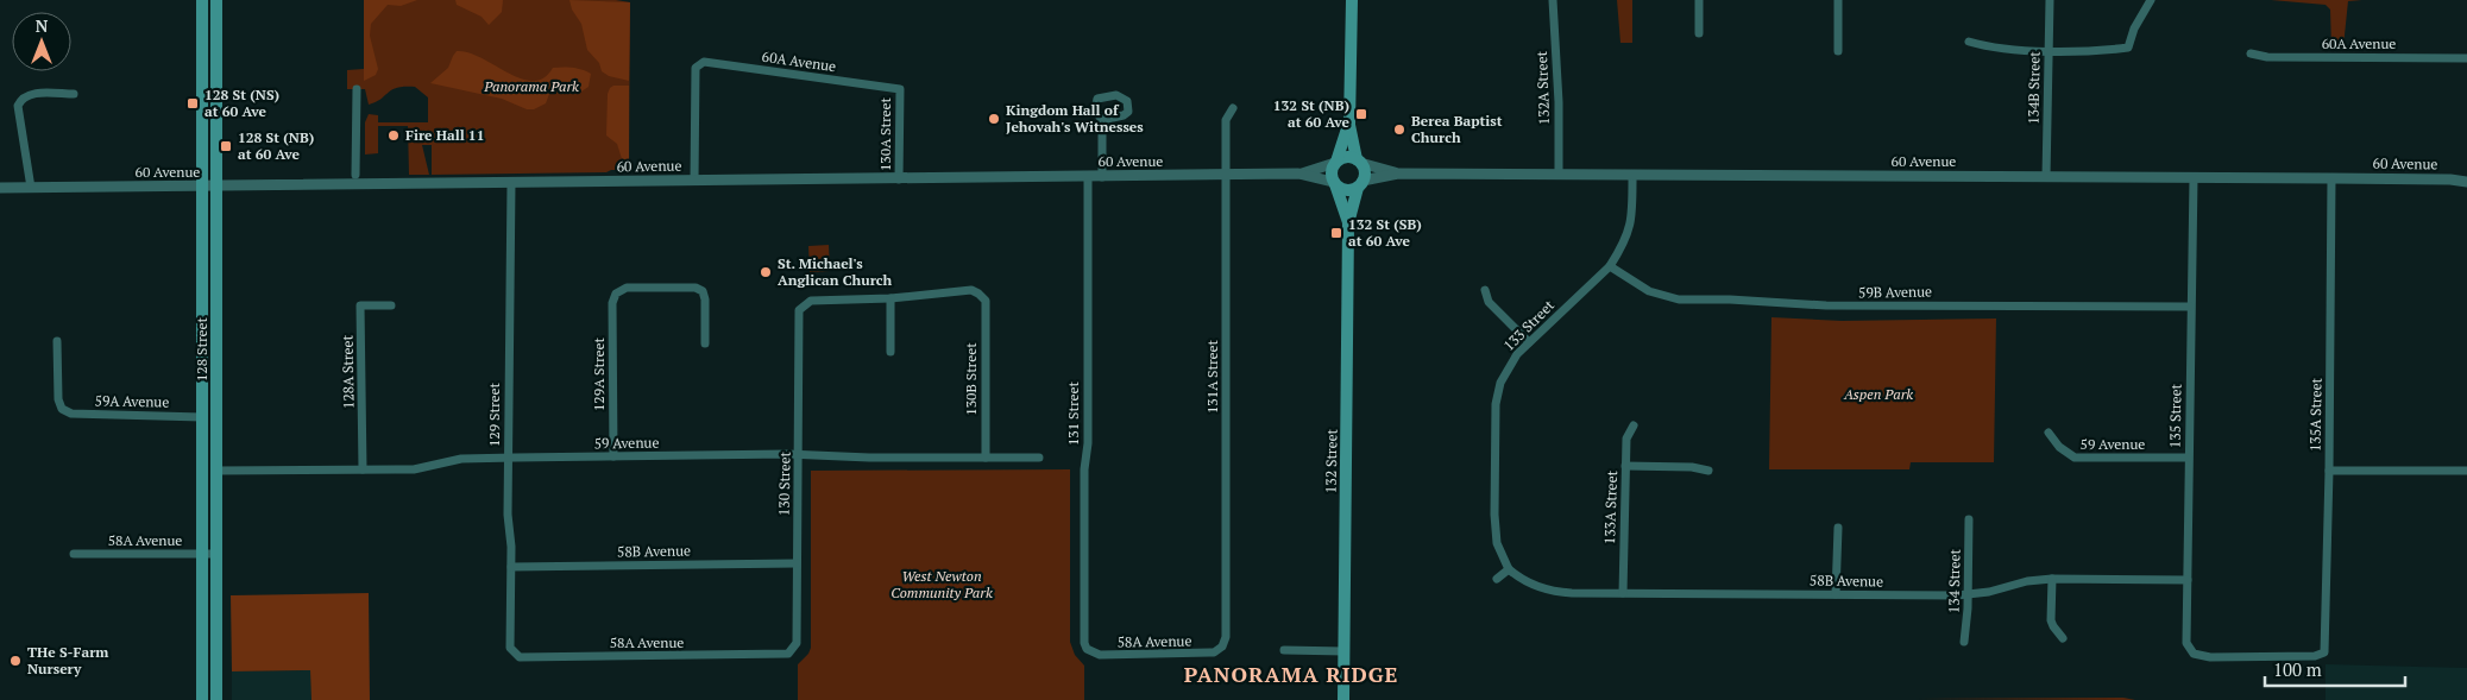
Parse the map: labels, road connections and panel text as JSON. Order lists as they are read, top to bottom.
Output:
{
  "streets": {
    "main road": ["128 Street", "132 Street"],
    "street": [
      "60A Avenue",
      "132A Street",
      "134B Street",
      "130A Street",
      "60 Avenue",
      "59B Avenue",
      "133 Street",
      "128A Street",
      "129A Street",
      "131A Street",
      "130B Street",
      "59A Avenue",
      "131 Street",
      "129 Street",
      "135A Street",
      "135 Street",
      "59 Avenue",
      "130 Street",
      "133A Street",
      "58A Avenue",
      "58B Avenue",
      "134 Street"
    ]
  },
  "crossings": [
    ["60A Avenue", "130A Street"],
    ["60A Avenue", "60 Avenue"],
    ["132A Street", "60 Avenue"],
    ["134B Street", "60 Avenue"],
    ["130A Street", "60 Avenue"],
    ["60 Avenue", "133 Street"],
    ["60 Avenue", "128 Street"],
    ["60 Avenue", "131A Street"],
    ["60 Avenue", "131 Street"],
    ["60 Avenue", "129 Street"],
    ["60 Avenue", "135A Street"],
    ["60 Avenue", "135 Street"],
    ["60 Avenue", "132 Street"],
    ["59B Avenue", "133 Street"],
    ["59B Avenue", "135 Street"],
    ["133 Street", "58B Avenue"],
    ["128 Street", "59A Avenue"],
    ["128 Street", "59 Avenue"],
    ["128 Street", "58A Avenue"],
    ["128A Street", "59 Avenue"],
    ["129A Street", "59 Avenue"],
    ["131A Street", "58A Avenue"],
    ["130B Street", "59 Avenue"],
    ["130B Street", "130 Street"],
    ["131 Street", "58A Avenue"],
    ["129 Street", "59 Avenue"],
    ["129 Street", "58A Avenue"],
    ["129 Street", "58B Avenue"],
    ["135A Street", "135 Street"],
    ["135 Street", "59 Avenue"],
    ["135 Street", "58B Avenue"],
    ["59 Avenue", "130 Street"],
    ["130 Street", "58A Avenue"],
    ["130 Street", "58B Avenue"],
    ["133A Street", "58B Avenue"],
    ["58B Avenue", "134 Street"]
  ],
  "districts": ["PANORAMA RIDGE"],
  "parks": ["Panorama Park", "Aspen Park", "West Newton Community Park"],
  "places": {
    "transit": [
      "128 St (NS) at 60 Ave",
      "132 St (NB) at 60 Ave",
      "128 St (NB) at 60 Ave",
      "132 St (SB) at 60 Ave"
    ],
    "other": [
      "Kingdom Hall of Jehovah's Witnesses",
      "Berea Baptist Church",
      "Fire Hall 11",
      "St. Michael's Anglican Church",
      "THe S-Farm Nursery"
    ]
  },
  "scale_bar": "100 m",
  "north": "top"
}
